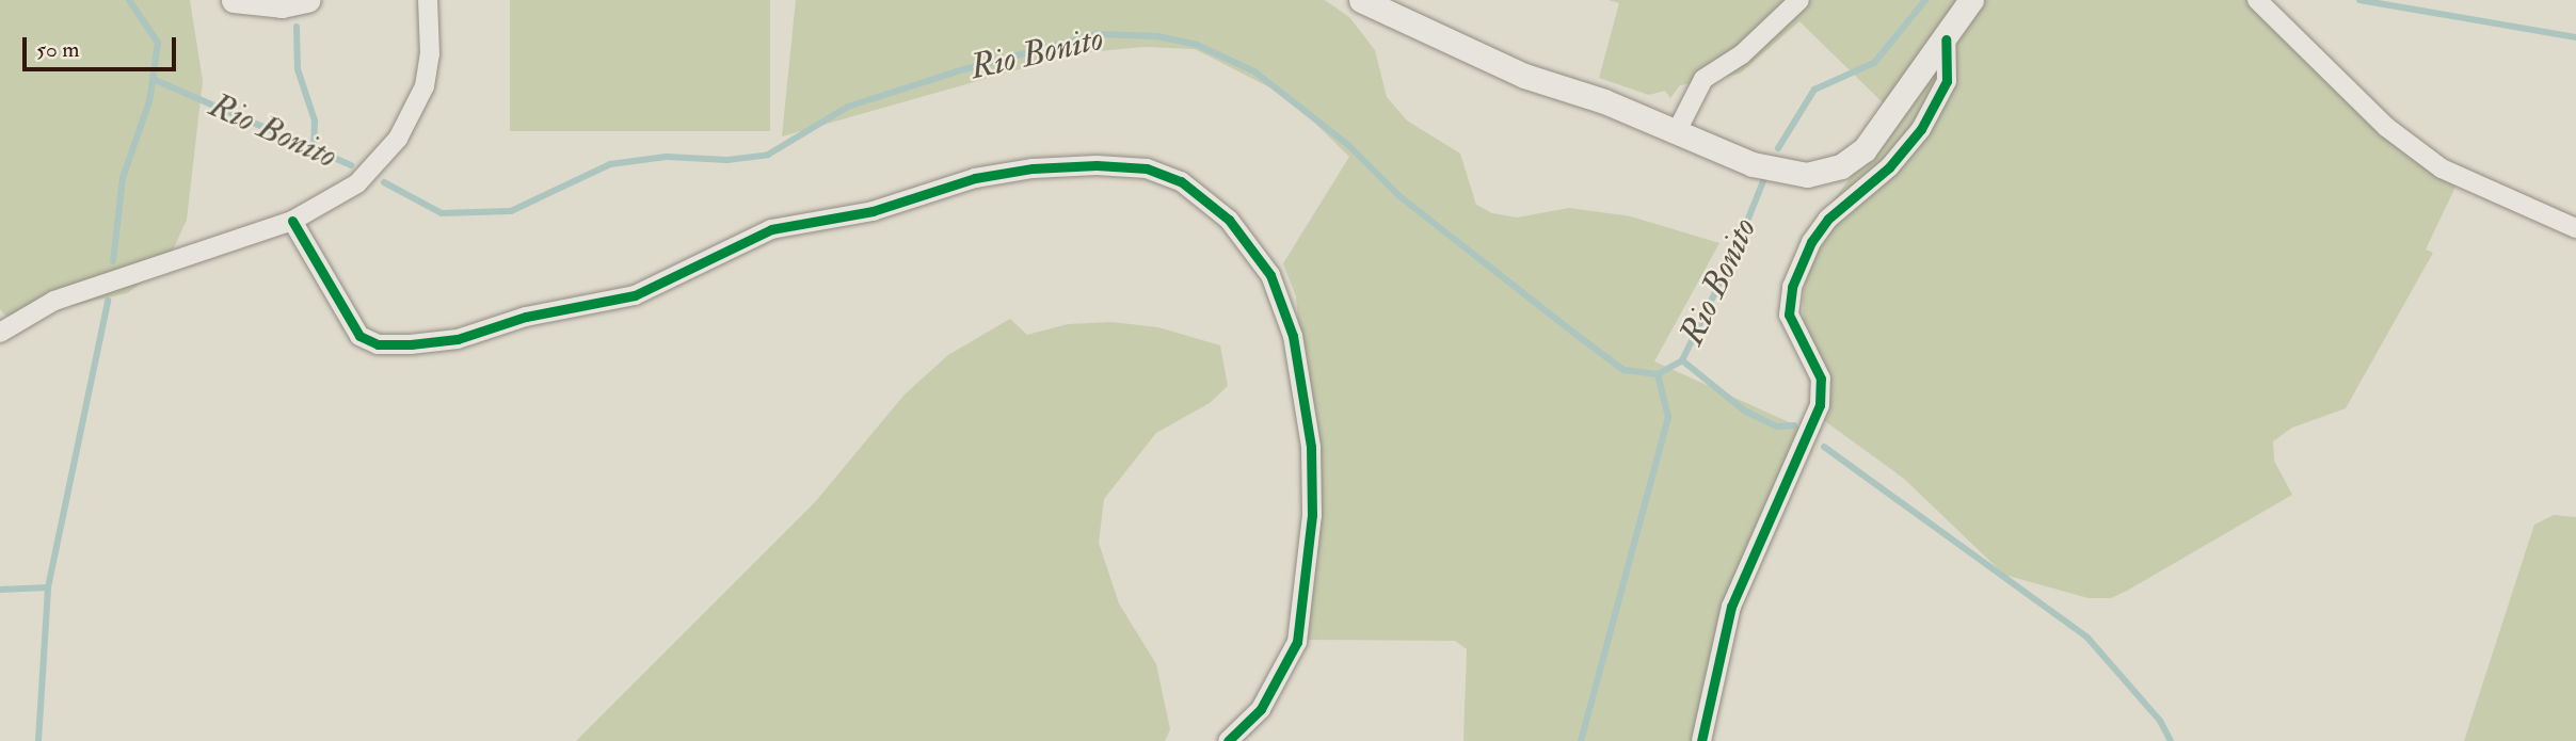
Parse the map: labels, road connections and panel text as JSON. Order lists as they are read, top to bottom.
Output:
{
  "water": ["Rio Bonito"],
  "scale_bar": "50 m"
}
